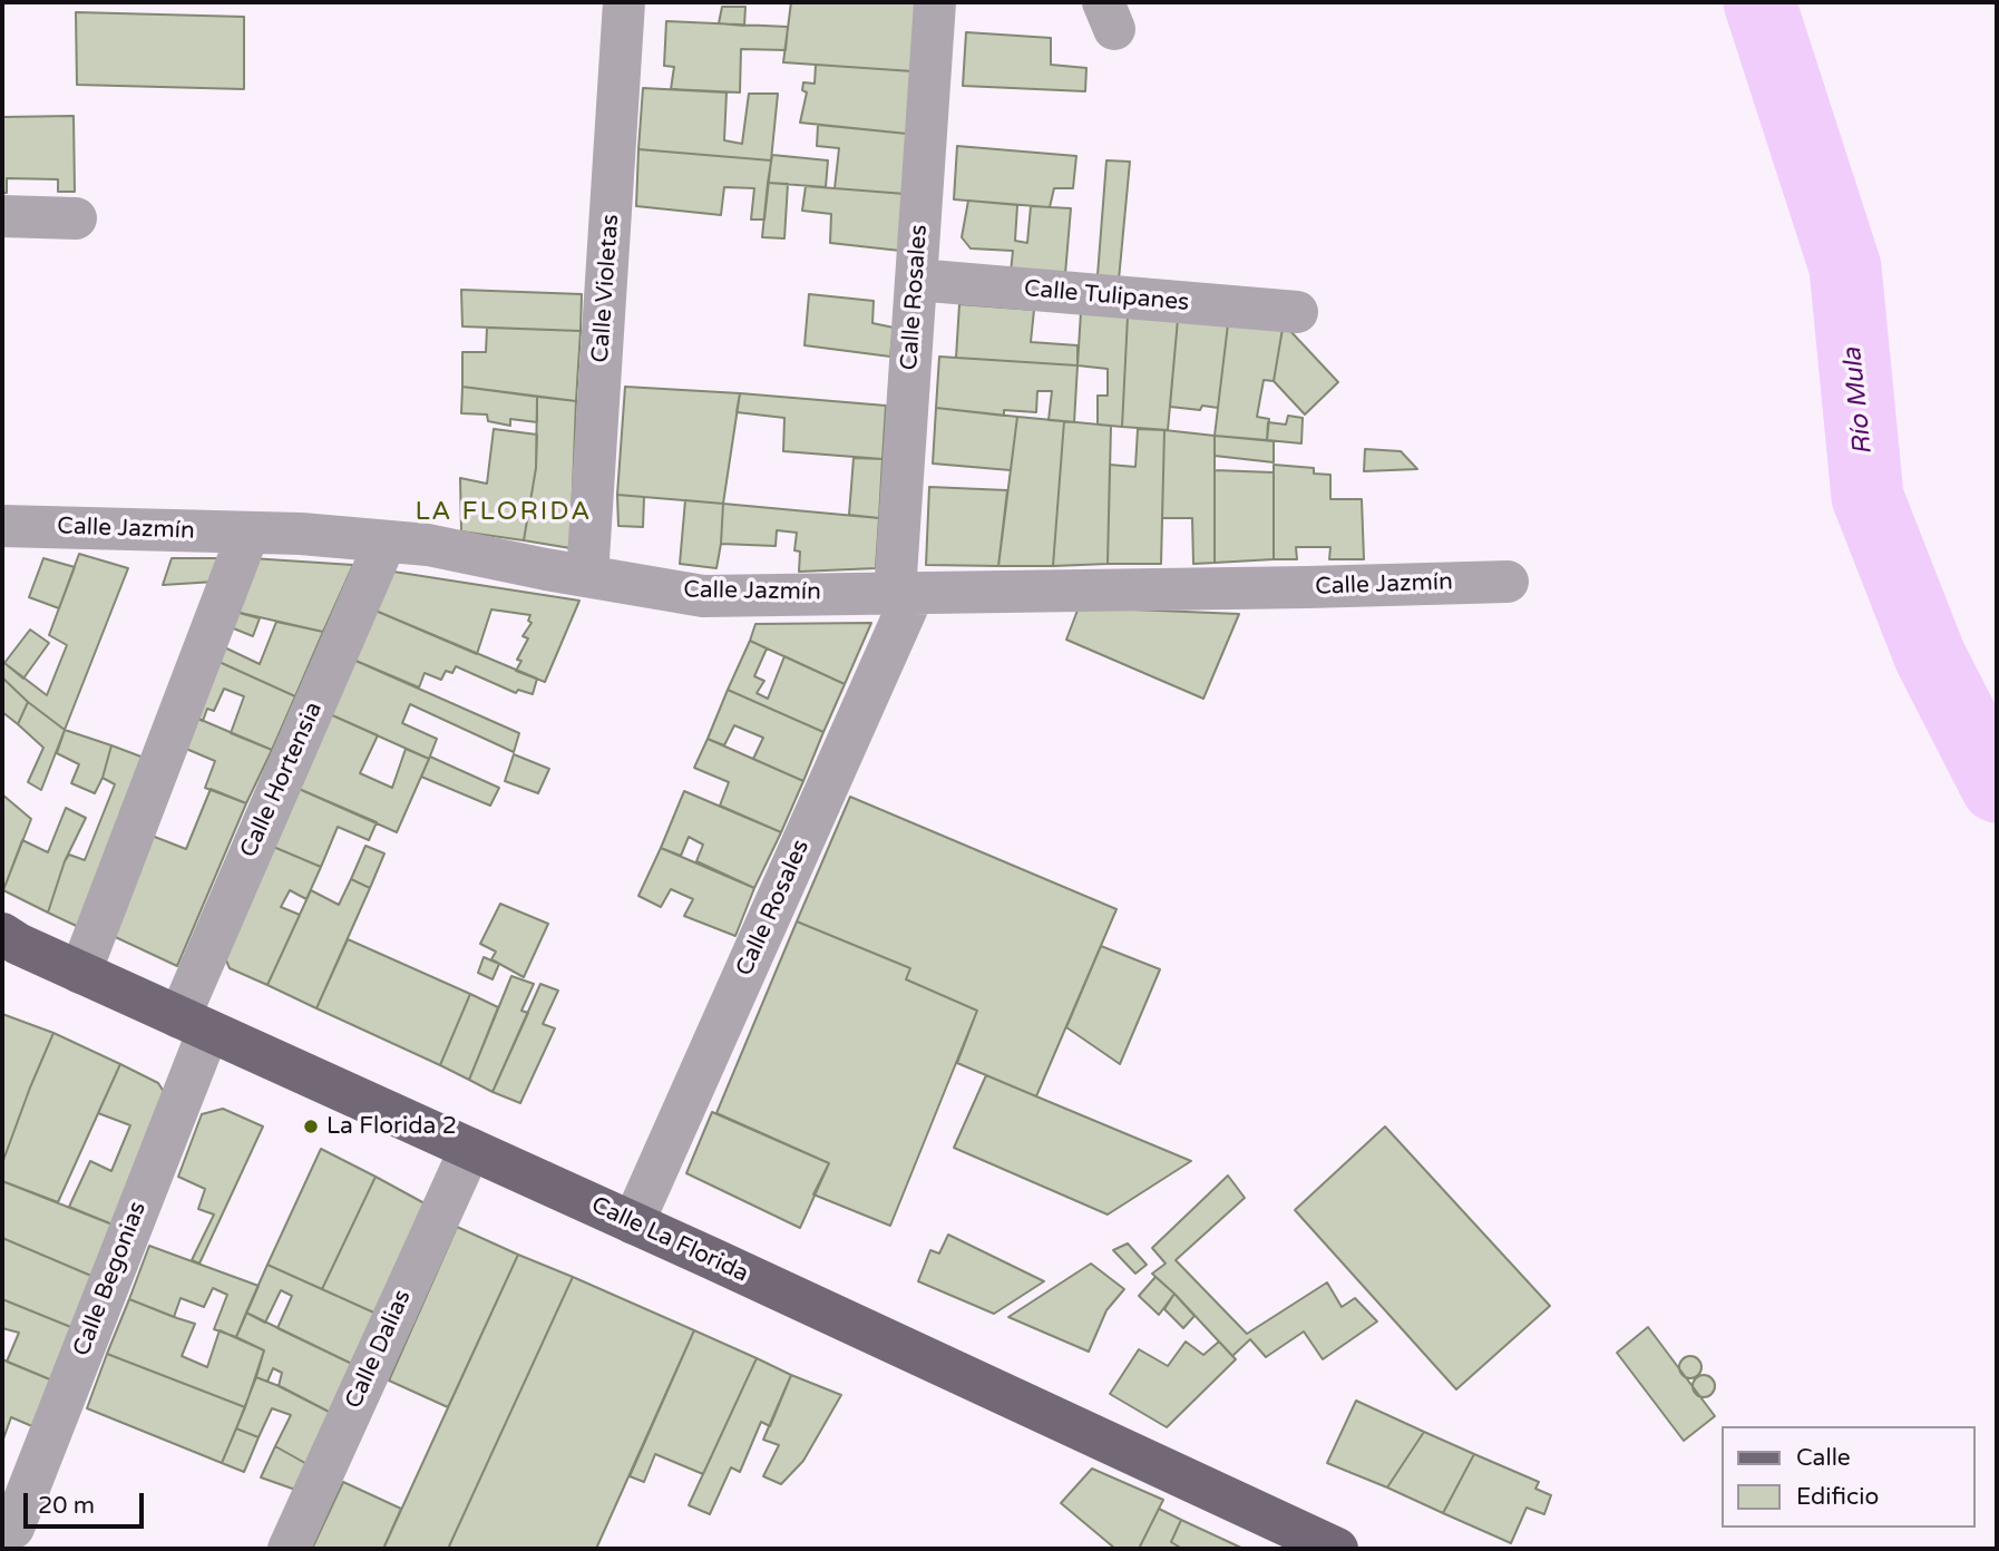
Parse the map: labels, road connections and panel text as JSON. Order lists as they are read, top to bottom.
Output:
{
  "streets": {
    "main road": ["Calle La Florida"],
    "street": [
      "Calle Violetas",
      "Calle Tulipanes",
      "Calle Rosales",
      "Calle Jazmín",
      "Calle Hortensia",
      "Calle Begonias",
      "Calle Dalias"
    ]
  },
  "crossings": [
    ["Calle Violetas", "Calle Jazmín"],
    ["Calle Tulipanes", "Calle Rosales"],
    ["Calle Rosales", "Calle Jazmín"],
    ["Calle Rosales", "Calle La Florida"],
    ["Calle Jazmín", "Calle Hortensia"],
    ["Calle Hortensia", "Calle La Florida"],
    ["Calle Hortensia", "Calle Begonias"],
    ["Calle La Florida", "Calle Begonias"],
    ["Calle La Florida", "Calle Dalias"]
  ],
  "districts": ["LA FLORIDA"],
  "water": ["Río Mula"],
  "places": ["La Florida 2"],
  "legend": ["Calle", "Edificio"],
  "scale_bar": "20 m"
}
